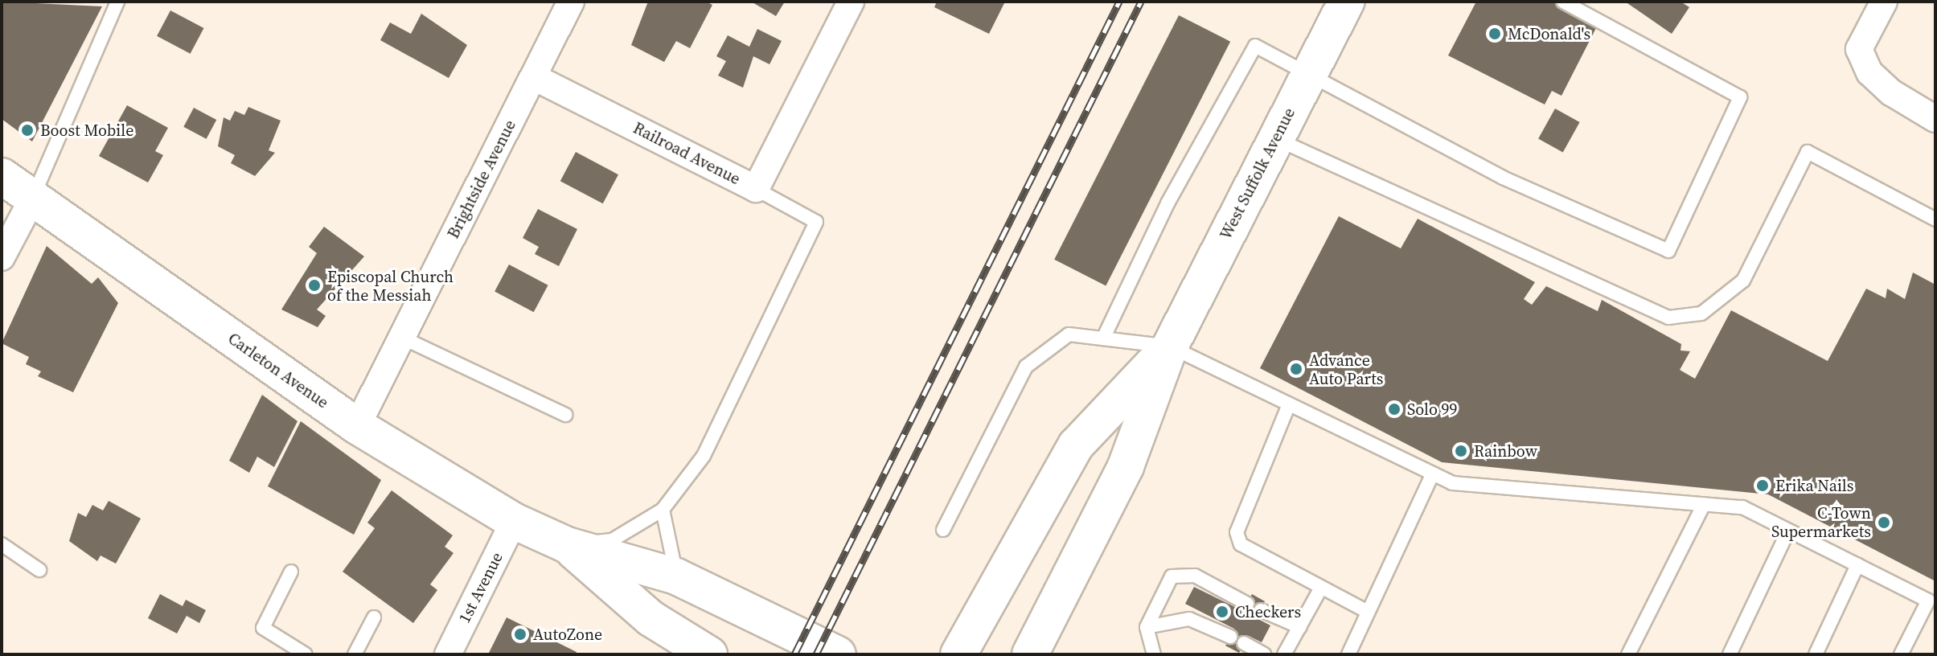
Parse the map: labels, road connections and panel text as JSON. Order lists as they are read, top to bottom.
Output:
{
  "streets": {
    "main road": ["West Suffolk Avenue", "Carleton Avenue"],
    "street": ["Railroad Avenue", "Brightside Avenue", "1st Avenue"]
  },
  "crossings": [
    ["Railroad Avenue", "Brightside Avenue"],
    ["Brightside Avenue", "Carleton Avenue"],
    ["Carleton Avenue", "1st Avenue"]
  ],
  "places": [
    "McDonald's",
    "Boost Mobile",
    "Episcopal Church of the Messiah",
    "Advance Auto Parts",
    "Solo 99",
    "Rainbow",
    "Erika Nails",
    "C‑Town Supermarkets",
    "Checkers",
    "AutoZone"
  ]
}
